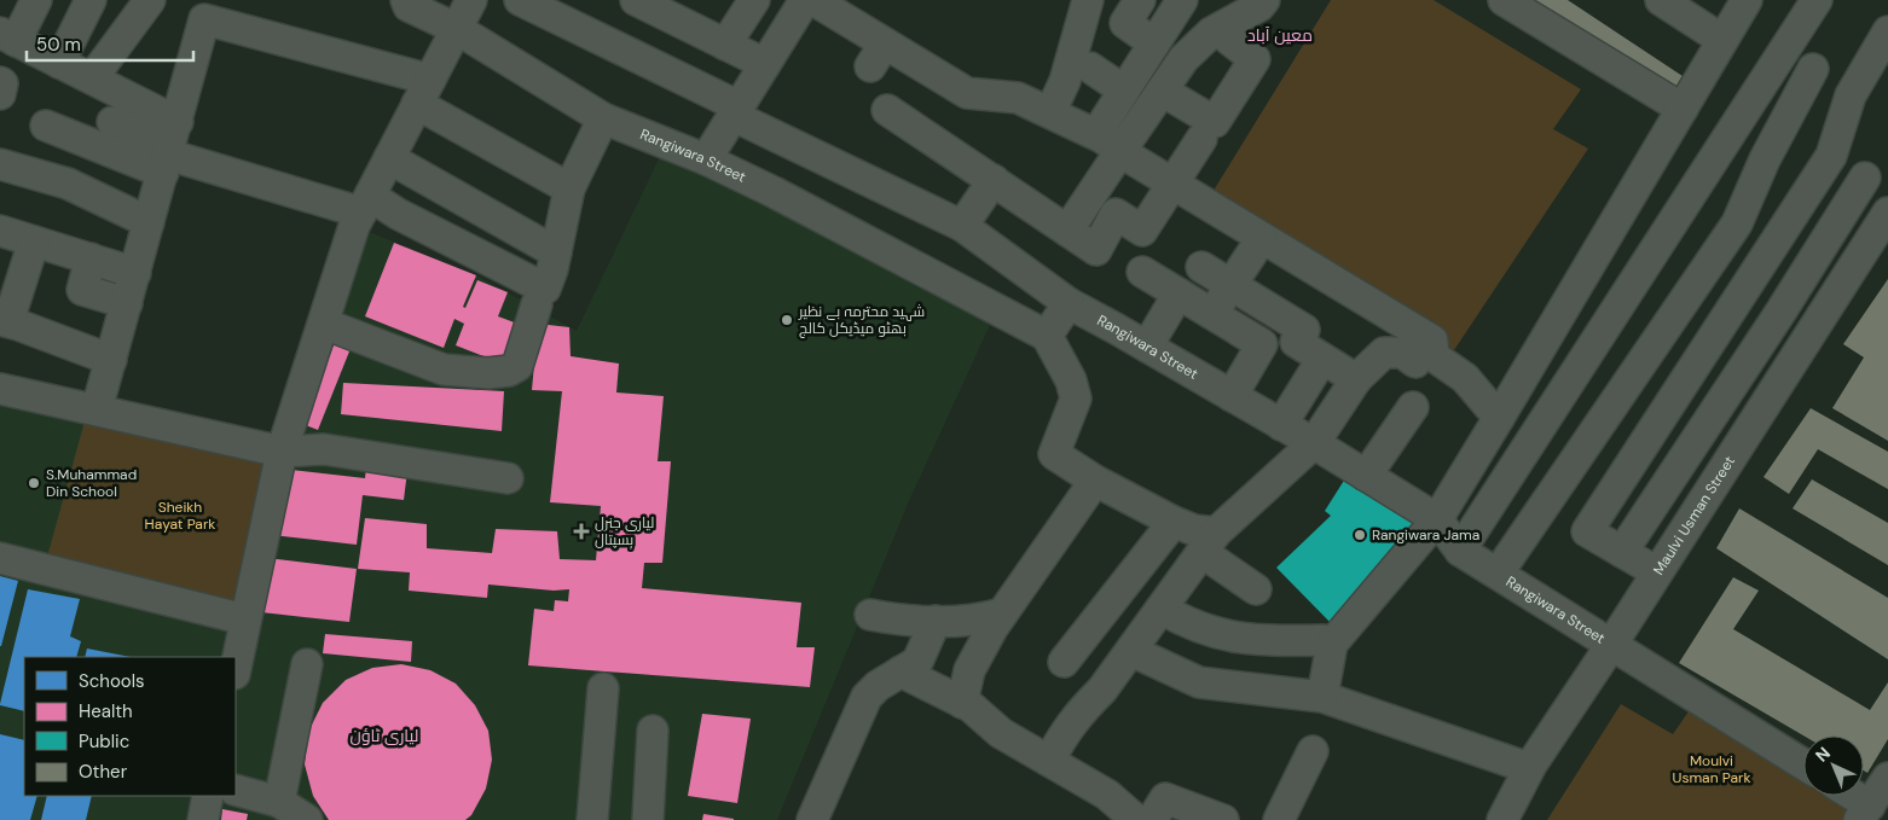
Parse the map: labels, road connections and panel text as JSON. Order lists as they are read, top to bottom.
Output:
{
  "streets": {
    "street": ["Rangiwara Street", "Maulvi Usman Street"]
  },
  "crossings": [
    ["Rangiwara Street", "Maulvi Usman Street"]
  ],
  "districts": ["معین آباد", "لیاری ٹاؤن"],
  "parks": ["Sheikh Hayat Park", "Moulvi Usman Park"],
  "places": {
    "other": ["شہید محترمہ بے نظیر بھٹو میڈیکل کالج", "S.Muhammad Din School", "Rangiwara Jama"],
    "health": ["لیاری جنرل ہسپتال"]
  },
  "legend": [
    "Schools",
    "Health",
    "Public",
    "Other"
  ],
  "scale_bar": "50 m",
  "north": "top left"
}
